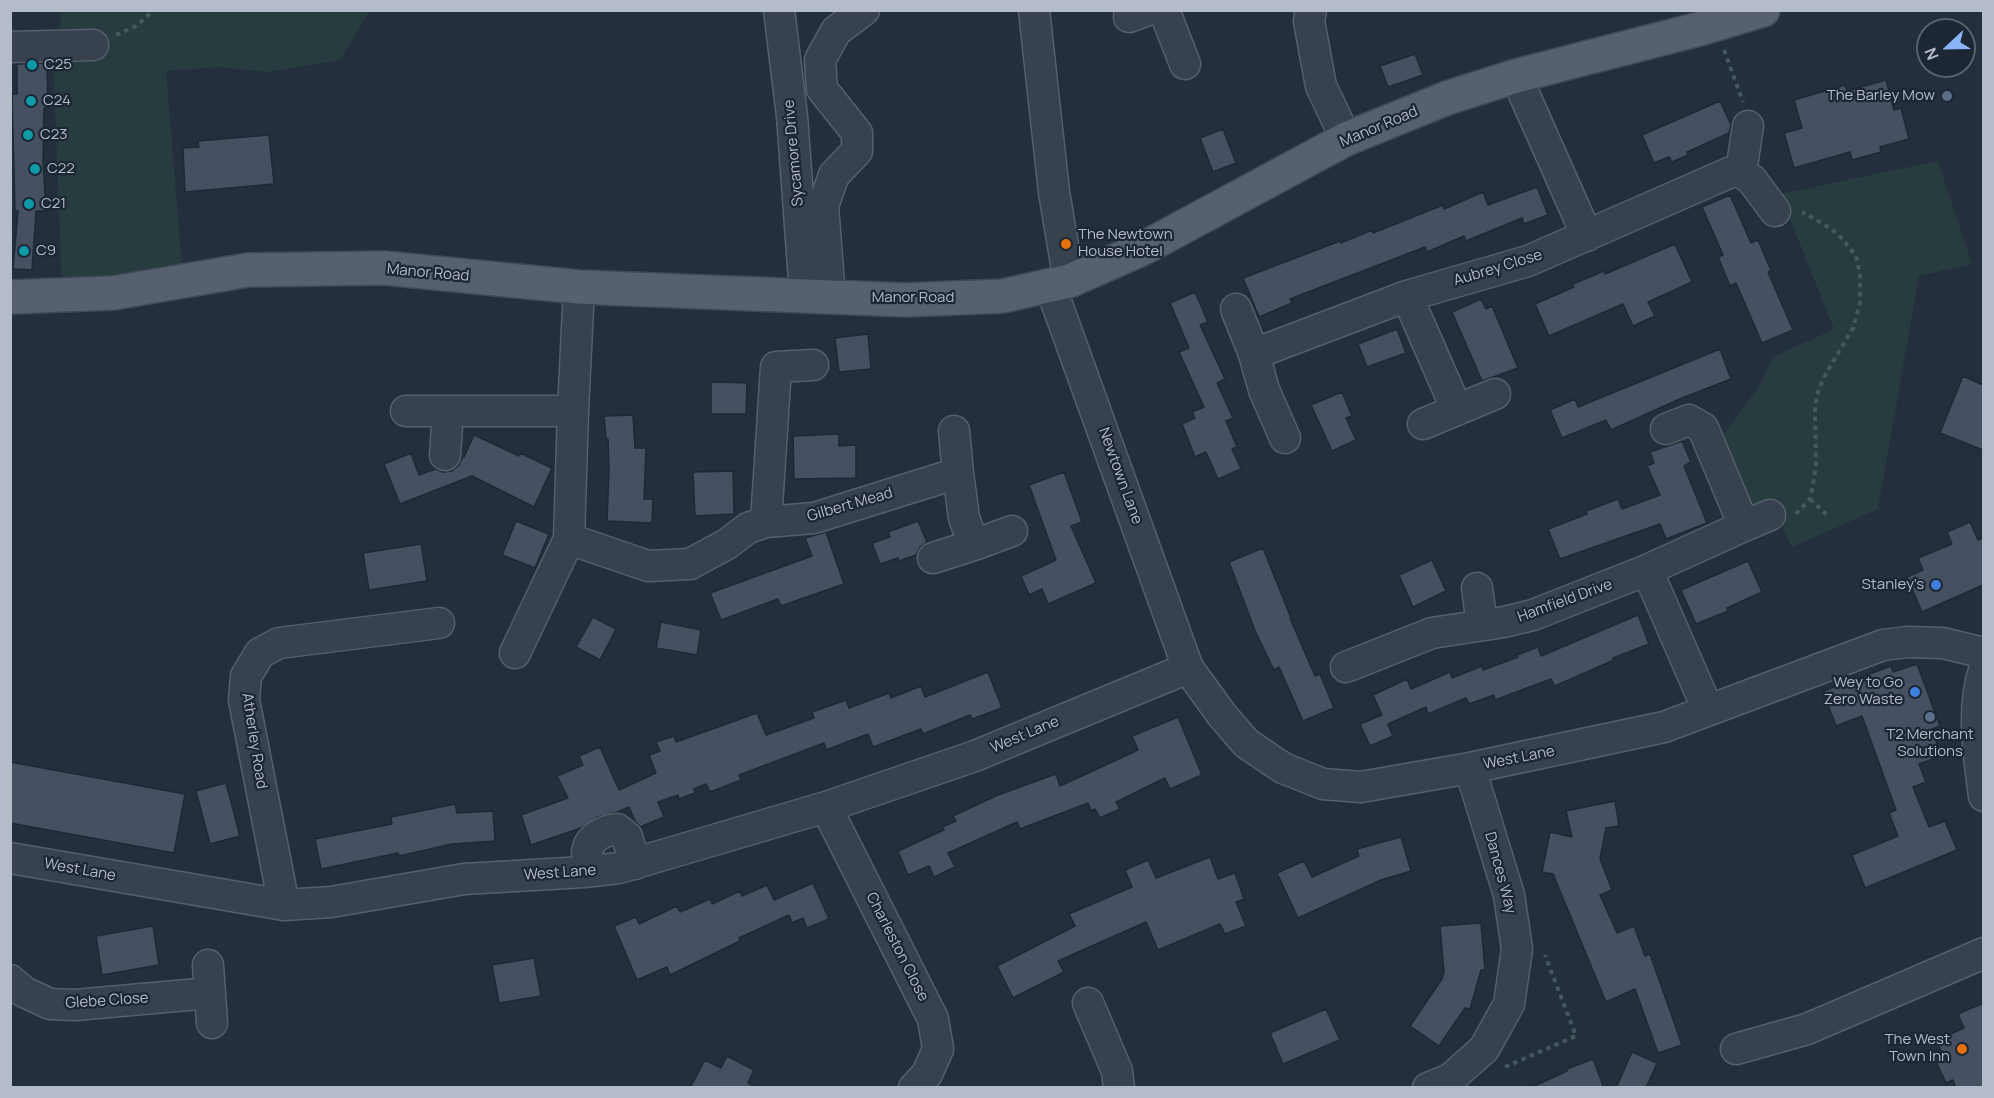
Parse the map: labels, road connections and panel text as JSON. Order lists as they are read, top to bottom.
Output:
{
  "streets": {
    "main road": ["Manor Road"],
    "street": [
      "Sycamore Drive",
      "Aubrey Close",
      "Newtown Lane",
      "Gilbert Mead",
      "Hamfield Drive",
      "West Lane",
      "Atherley Road",
      "Dances Way",
      "Charleston Close",
      "Glebe Close"
    ]
  },
  "crossings": [
    ["Manor Road", "Sycamore Drive"],
    ["Manor Road", "Newtown Lane"],
    ["Newtown Lane", "West Lane"],
    ["West Lane", "Atherley Road"],
    ["West Lane", "Dances Way"],
    ["West Lane", "Charleston Close"]
  ],
  "places": [
    "C25",
    "The Barley Mow",
    "C24",
    "C23",
    "C22",
    "C21",
    "The Newtown House Hotel",
    "C9",
    "Stanley's",
    "Wey to Go Zero Waste",
    "T2 Merchant Solutions",
    "The West Town Inn"
  ],
  "north": "left"
}
